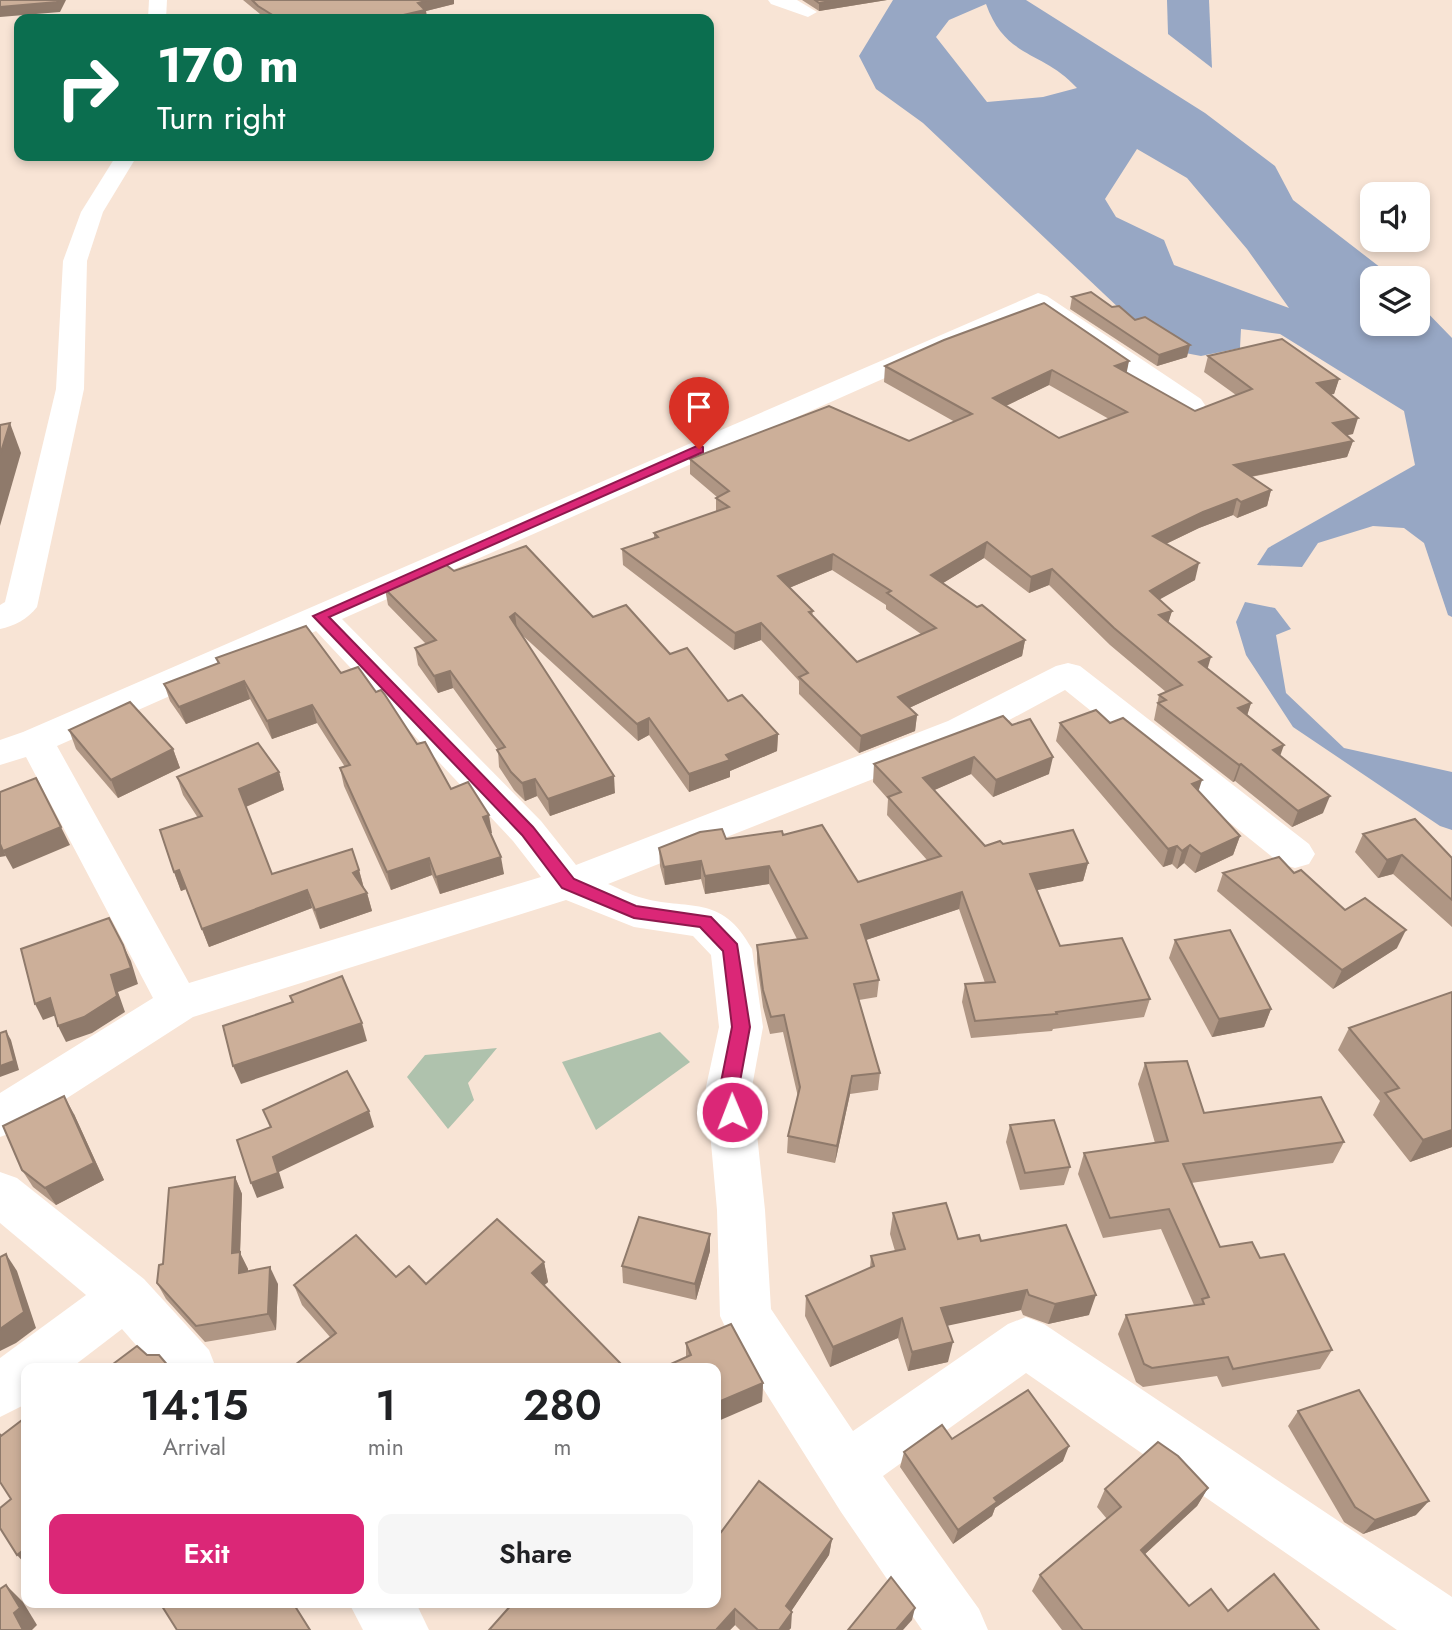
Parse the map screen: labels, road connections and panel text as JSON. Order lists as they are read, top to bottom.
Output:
{
  "page": {
    "turn": ["170 m", "Turn right"],
    "eta": [
      "14:15",
      "Arrival",
      "1",
      "min",
      "280",
      "m"
    ],
    "buttons": ["Exit", "Share"]
  }
}
